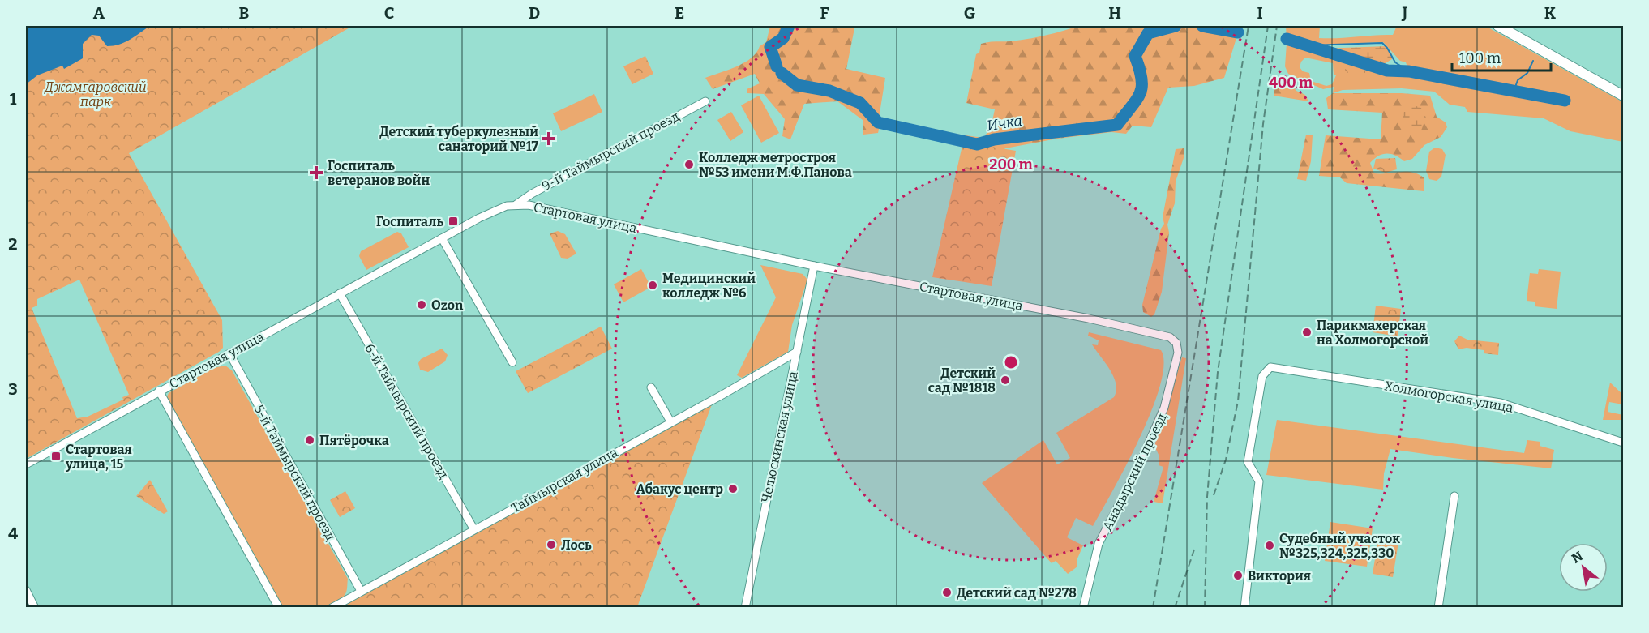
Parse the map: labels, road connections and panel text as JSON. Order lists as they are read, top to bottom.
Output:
{
  "streets": {
    "street": [
      "9-й Таймырский проезд",
      "Стартовая улица",
      "Холмогорская улица",
      "6-й Таймырский проезд",
      "Челюскинская улица",
      "Анадырский проезд",
      "5-й Таймырский проезд",
      "Таймырская улица"
    ]
  },
  "crossings": [
    ["9-й Таймырский проезд", "Стартовая улица"],
    ["Стартовая улица", "6-й Таймырский проезд"],
    ["Стартовая улица", "Челюскинская улица"],
    ["Стартовая улица", "Анадырский проезд"],
    ["Стартовая улица", "5-й Таймырский проезд"],
    ["6-й Таймырский проезд", "Таймырская улица"],
    ["Челюскинская улица", "Таймырская улица"],
    ["5-й Таймырский проезд", "Таймырская улица"]
  ],
  "water": ["Ичка"],
  "parks": ["Джамгаровский парк"],
  "places": {
    "health": ["Детский туберкулезный санаторий №17", "Госпиталь ветеранов войн"],
    "other": [
      "Колледж метростроя №53 имени М.Ф.Панова",
      "Медицинский колледж №6",
      "Ozon",
      "Парикмахерская на Холмогорской",
      "Детский сад №1818",
      "Пятёрочка",
      "Абакус центр",
      "Лось",
      "Судебный участок №325,324,325,330",
      "Виктория",
      "Детский сад №278"
    ],
    "transit": ["Госпиталь", "Стартовая улица, 15"]
  },
  "scale_bar": "100 m",
  "north": "top left",
  "grid": {
    "columns": [
      "A",
      "B",
      "C",
      "D",
      "E",
      "F",
      "G",
      "H",
      "I",
      "J",
      "K"
    ],
    "rows": [
      "1",
      "2",
      "3",
      "4"
    ]
  },
  "rings": ["400 m", "200 m"]
}
